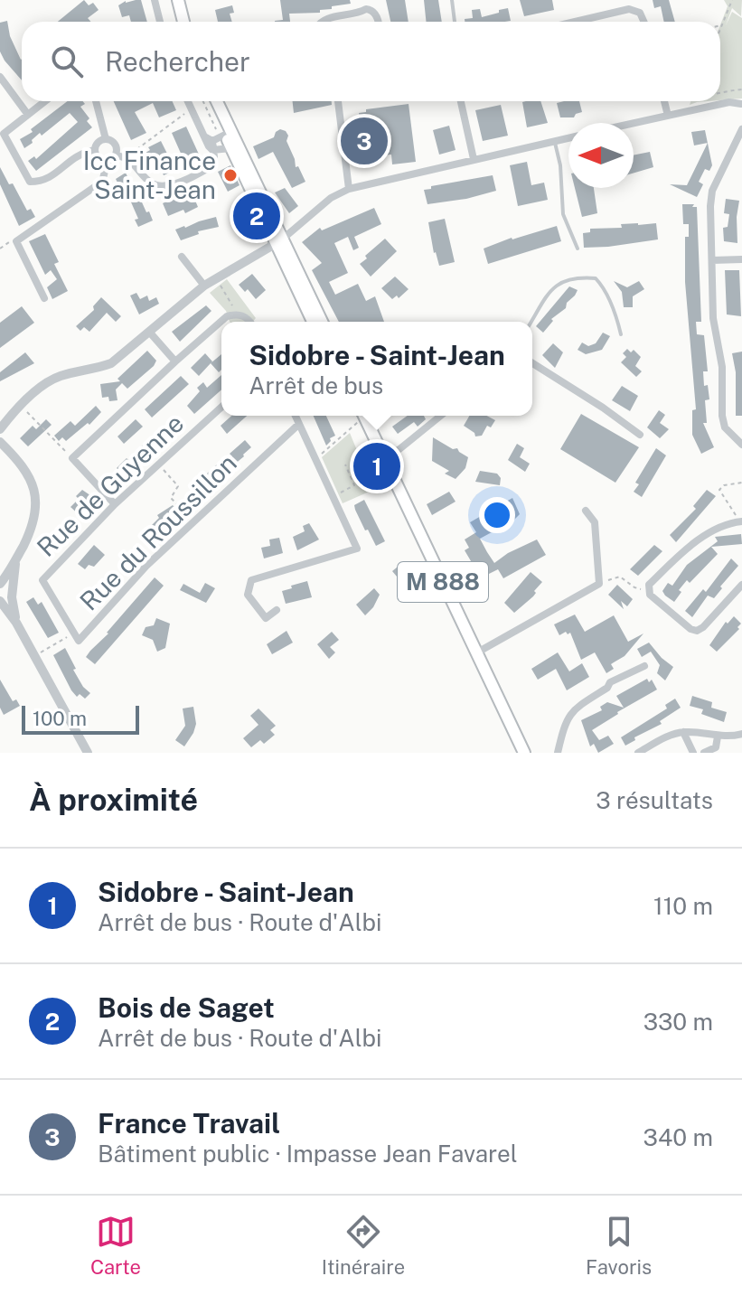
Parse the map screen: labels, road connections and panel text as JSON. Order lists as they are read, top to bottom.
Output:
{
  "streets": {
    "main road": ["M 888"],
    "street": ["Rue de Guyenne", "Rue du Roussillon"]
  },
  "crossings": [
    ["Rue de Guyenne", "Rue du Roussillon"]
  ],
  "places": ["Icc Finance Saint-Jean"],
  "scale_bar": "100 m",
  "north": "left",
  "page": {
    "search": "Rechercher",
    "pins": ["3", "2", "1"],
    "popup": ["Sidobre - Saint-Jean", "Arrêt de bus"],
    "scale": "100 m",
    "heading": ["À proximité", "3 résultats"],
    "list": [
      {
        "mark": "1",
        "name": "Sidobre - Saint-Jean",
        "note": "Arrêt de bus · Route d'Albi",
        "value": "110 m"
      },
      {
        "mark": "2",
        "name": "Bois de Saget",
        "note": "Arrêt de bus · Route d'Albi",
        "value": "330 m"
      },
      {
        "mark": "3",
        "name": "France Travail",
        "note": "Bâtiment public · Impasse Jean Favarel",
        "value": "340 m"
      }
    ],
    "nav": ["Carte", "Itinéraire", "Favoris"]
  }
}
